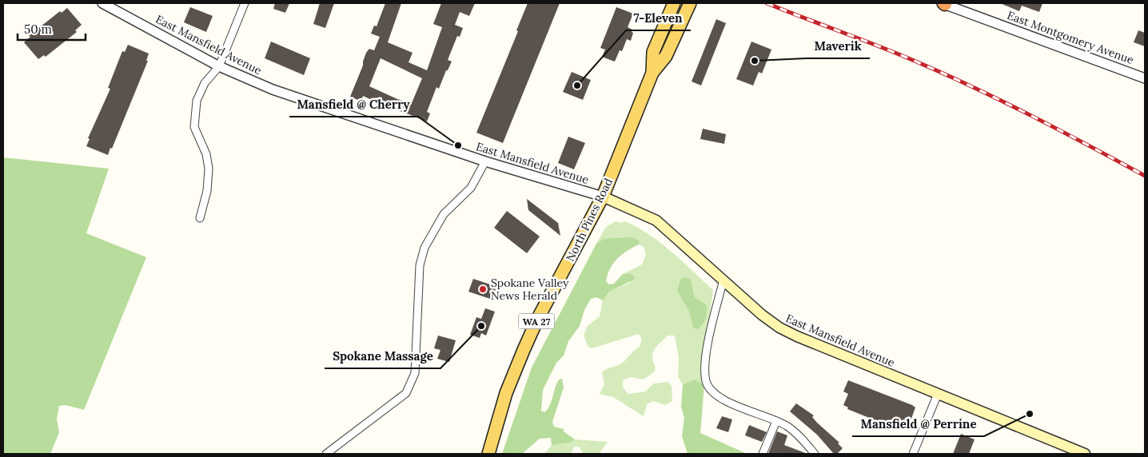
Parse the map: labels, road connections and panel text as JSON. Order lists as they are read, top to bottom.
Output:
{
  "streets": {
    "main road": ["East Mansfield Avenue", "North Pines Road", "WA 27"],
    "street": ["East Montgomery Avenue"]
  },
  "crossings": [
    ["East Mansfield Avenue", "North Pines Road"]
  ],
  "places": [
    "Maverik",
    "7-Eleven",
    "Mansfield @ Cherry",
    "Spokane Valley News Herald",
    "Spokane Massage",
    "Mansfield @ Perrine"
  ],
  "scale_bar": "50 m"
}
